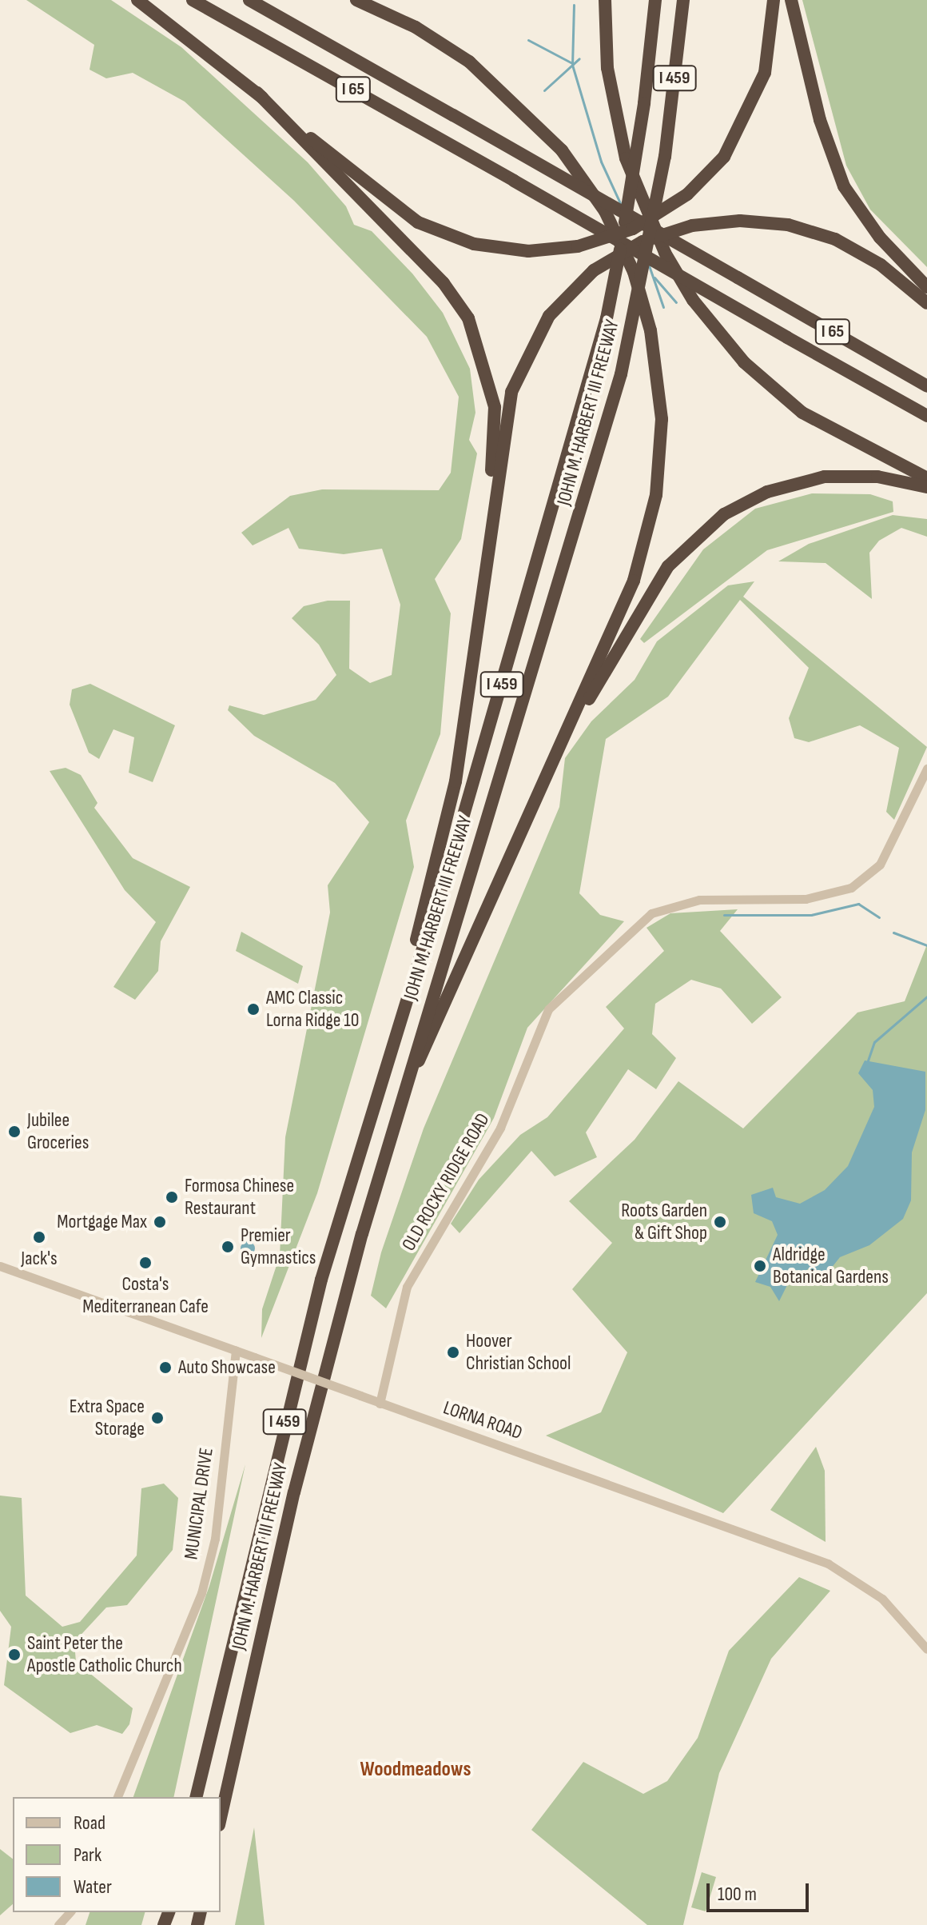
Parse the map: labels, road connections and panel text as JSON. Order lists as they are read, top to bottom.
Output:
{
  "streets": {
    "highway": ["I 459", "I 65", "JOHN M. HARBERT III FREEWAY"],
    "street": ["OLD ROCKY RIDGE ROAD", "LORNA ROAD", "MUNICIPAL DRIVE"]
  },
  "crossings": [
    ["OLD ROCKY RIDGE ROAD", "LORNA ROAD"],
    ["LORNA ROAD", "MUNICIPAL DRIVE"]
  ],
  "districts": ["Woodmeadows"],
  "places": [
    "AMC Classic Lorna Ridge 10",
    "Jubilee Groceries",
    "Formosa Chinese Restaurant",
    "Mortgage Max",
    "Roots Garden & Gift Shop",
    "Jack's",
    "Premier Gymnastics",
    "Costa's Mediterranean Cafe",
    "Aldridge Botanical Gardens",
    "Hoover Christian School",
    "Auto Showcase",
    "Extra Space Storage",
    "Saint Peter the Apostle Catholic Church"
  ],
  "legend": ["Road", "Park", "Water"],
  "scale_bar": "100 m"
}
